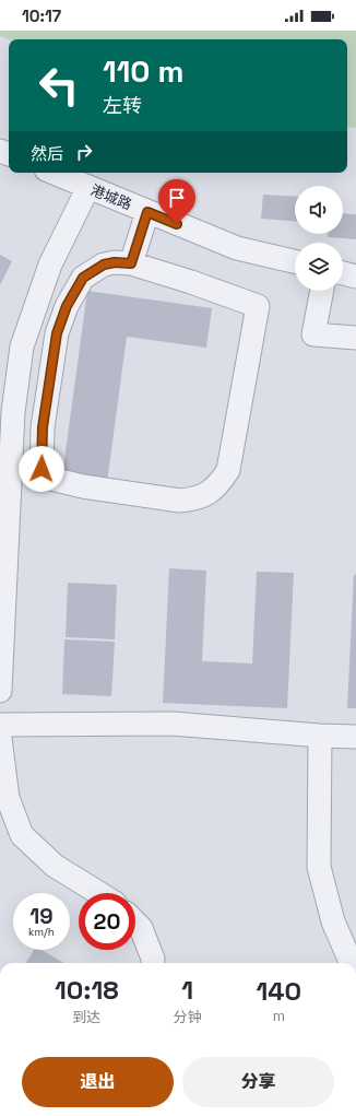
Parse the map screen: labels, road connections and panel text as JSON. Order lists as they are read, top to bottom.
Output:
{
  "streets": {
    "street": ["港城路"]
  },
  "page": {
    "status": "10:17",
    "turn": ["110 m", "左转"],
    "then": "然后",
    "speed": "19 km/h",
    "limit": "20",
    "eta": [
      "10:18",
      "到达",
      "1",
      "分钟",
      "140",
      "m"
    ],
    "buttons": ["退出", "分享"]
  }
}
